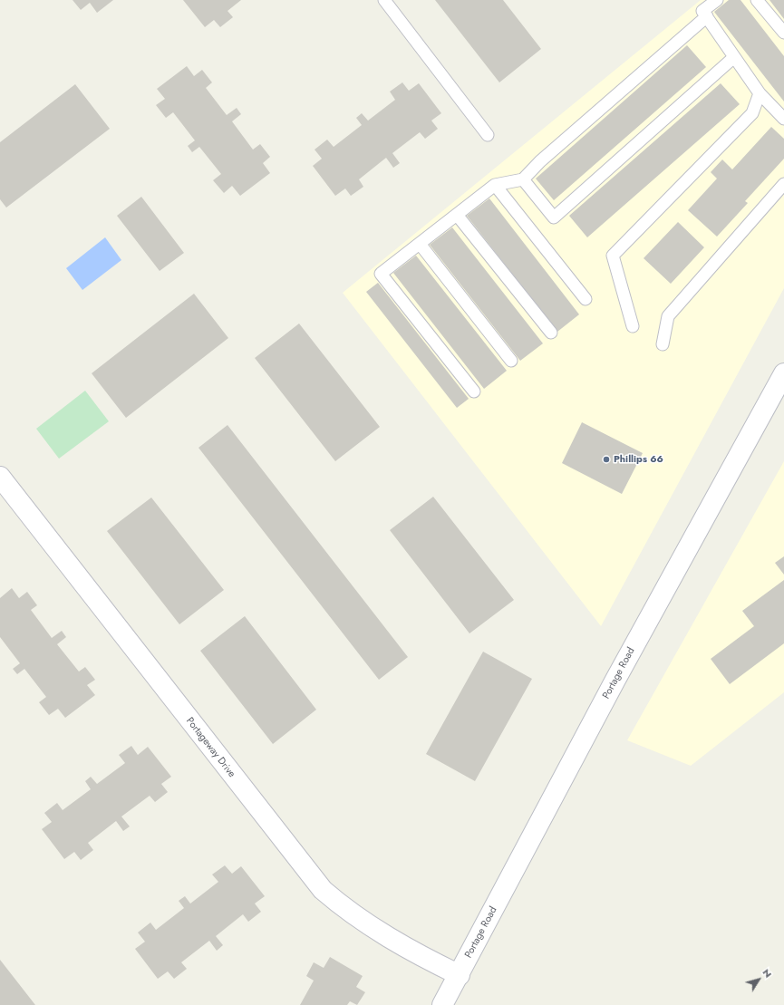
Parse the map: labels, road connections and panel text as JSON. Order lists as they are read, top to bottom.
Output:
{
  "streets": {
    "main road": ["Portage Road", "Portageway Drive"]
  },
  "crossings": [
    ["Portage Road", "Portageway Drive"]
  ],
  "places": ["Phillips 66"],
  "north": "top right"
}
